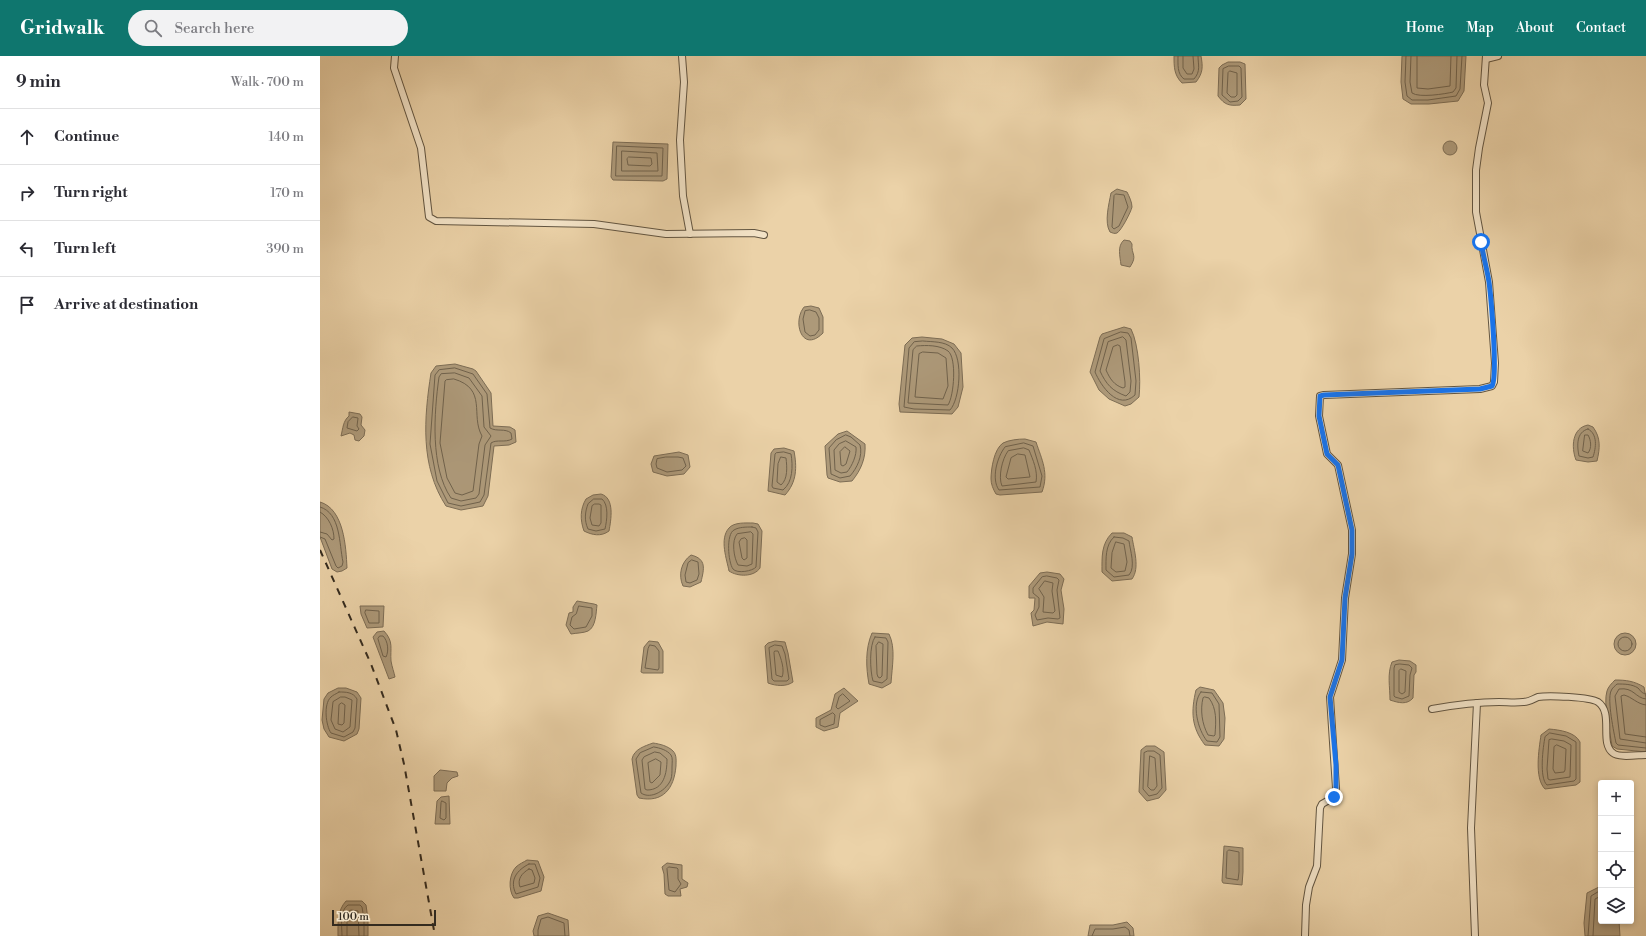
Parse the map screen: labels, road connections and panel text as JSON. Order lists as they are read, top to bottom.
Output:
{
  "scale_bar": "100 m",
  "page": {
    "header": "Gridwalk",
    "search": "Search here",
    "nav": [
      "Home",
      "Map",
      "About",
      "Contact"
    ],
    "heading": ["9 min", "Walk · 700 m"],
    "list": [
      ["Continue", "140 m"],
      ["Turn right", "170 m"],
      ["Turn left", "390 m"],
      "Arrive at destination"
    ],
    "map_buttons": ["+", "−"],
    "scale": "100 m"
  }
}
